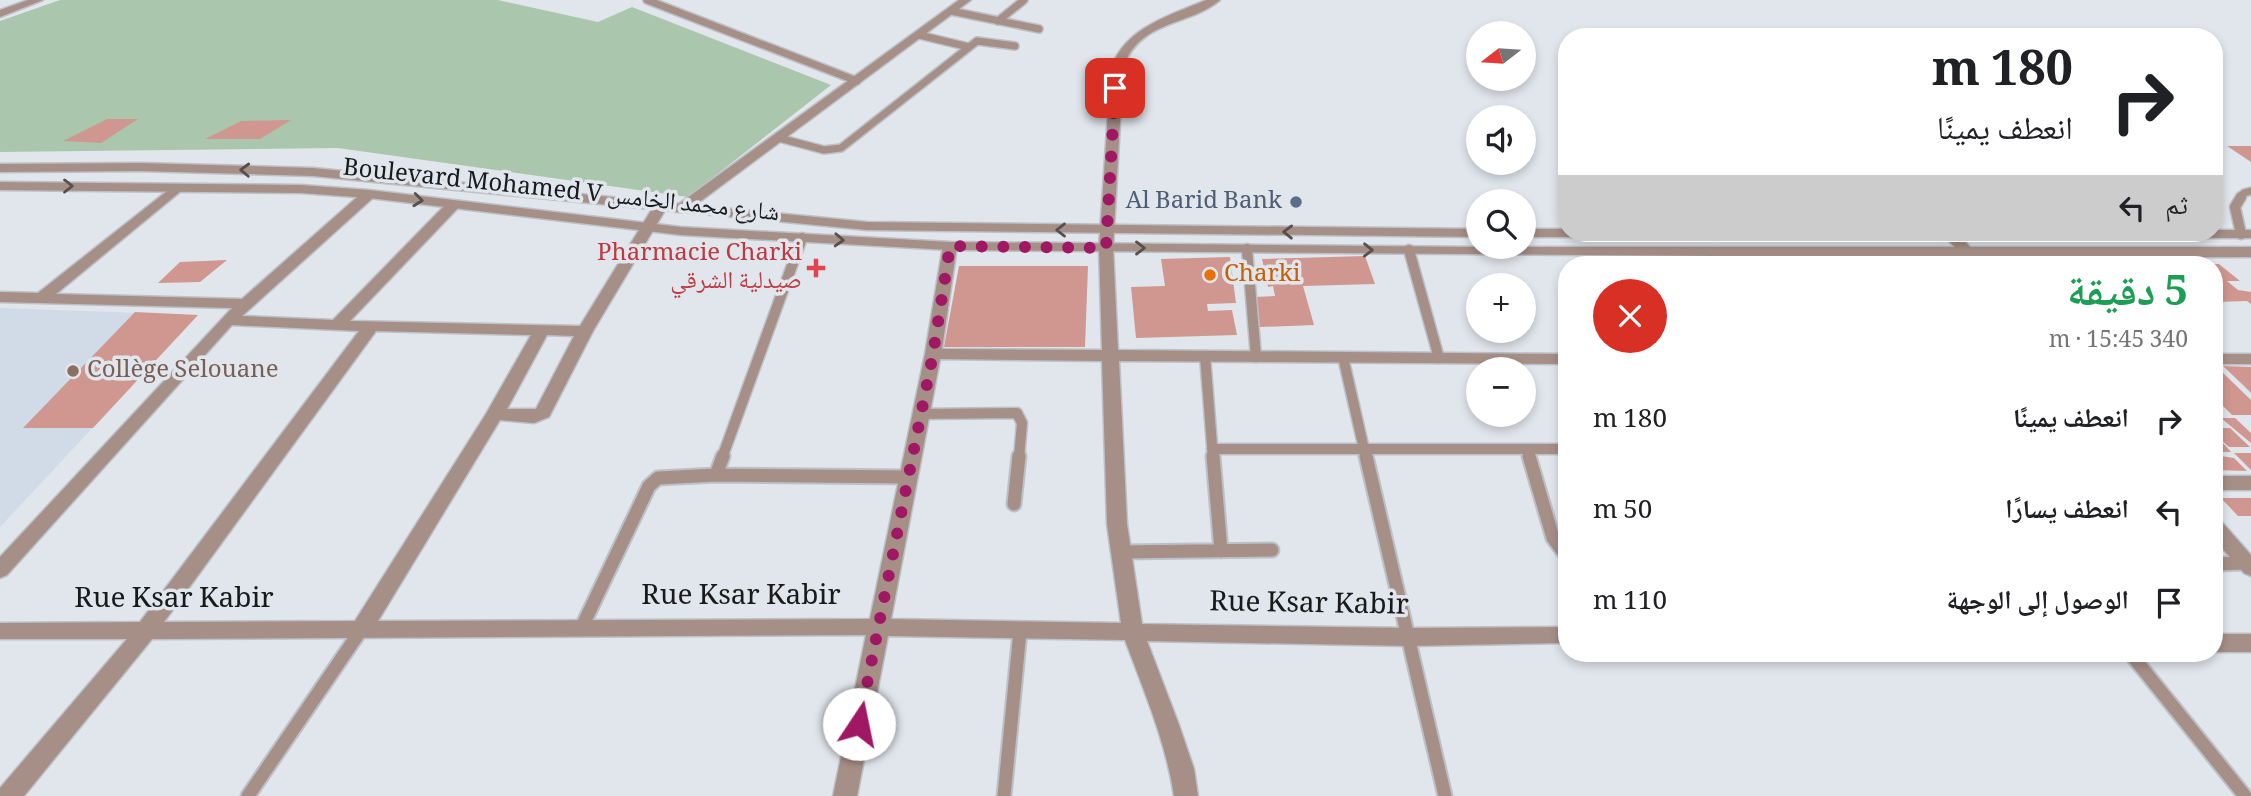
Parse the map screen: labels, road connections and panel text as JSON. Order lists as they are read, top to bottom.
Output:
{
  "streets": {
    "street": ["Boulevard Mohamed V شارع محمد الخامس", "Rue Ksar Kabir"]
  },
  "places": {
    "other": ["Al Barid Bank", "Charki", "Collège Selouane"],
    "health": ["Pharmacie Charki صيدلية الشرقي"]
  },
  "north": "left",
  "page": {
    "map_buttons": ["+", "−"],
    "turn": ["180 m", "انعطف يمينًا"],
    "then": "ثم",
    "heading": ["5 دقيقة", "340 m · 15:45"],
    "list": [
      {
        "name": "انعطف يمينًا",
        "value": "180 m"
      },
      {
        "name": "انعطف يسارًا",
        "value": "50 m"
      },
      {
        "name": "الوصول إلى الوجهة",
        "value": "110 m"
      }
    ]
  }
}
